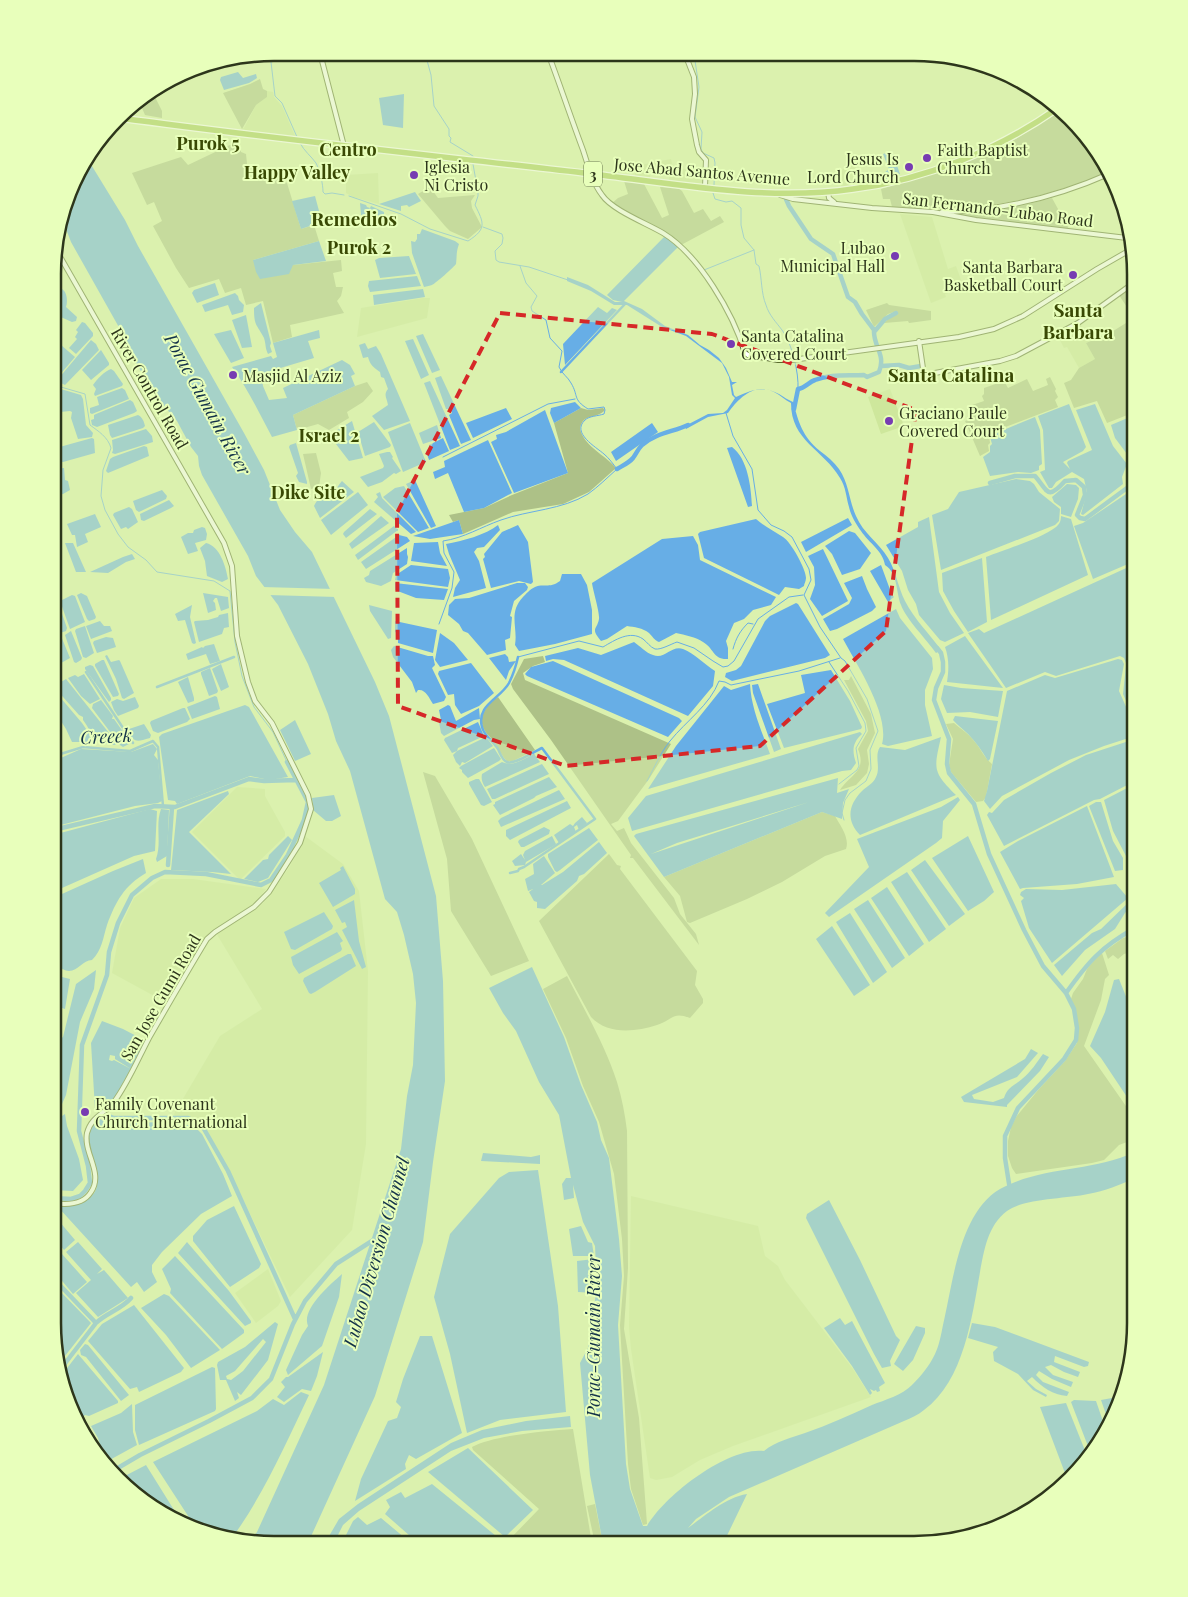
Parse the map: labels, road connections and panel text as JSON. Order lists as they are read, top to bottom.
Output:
{
  "streets": {
    "highway": ["Jose Abad Santos Avenue", "3"],
    "street": ["San Fernando-Lubao Road", "River Control Road", "San Jose Gumi Road"]
  },
  "crossings": [
    ["Jose Abad Santos Avenue", "San Fernando-Lubao Road"],
    ["River Control Road", "San Jose Gumi Road"]
  ],
  "districts": [
    "Purok 5",
    "Centro",
    "Happy Valley",
    "Remedios",
    "Purok 2",
    "Santa Barbara",
    "Santa Catalina",
    "Israel 2",
    "Dike Site"
  ],
  "water": [
    "Porac Gumain River",
    "Creeek",
    "Lubao Diversion Channel",
    "Porac-Gumain River"
  ],
  "places": [
    "Faith Baptist Church",
    "Jesus Is Lord Church",
    "Iglesia Ni Cristo",
    "Lubao Municipal Hall",
    "Santa Barbara Basketball Court",
    "Santa Catalina Covered Court",
    "Masjid Al Aziz",
    "Graciano Paule Covered Court",
    "Family Covenant Church International"
  ]
}
